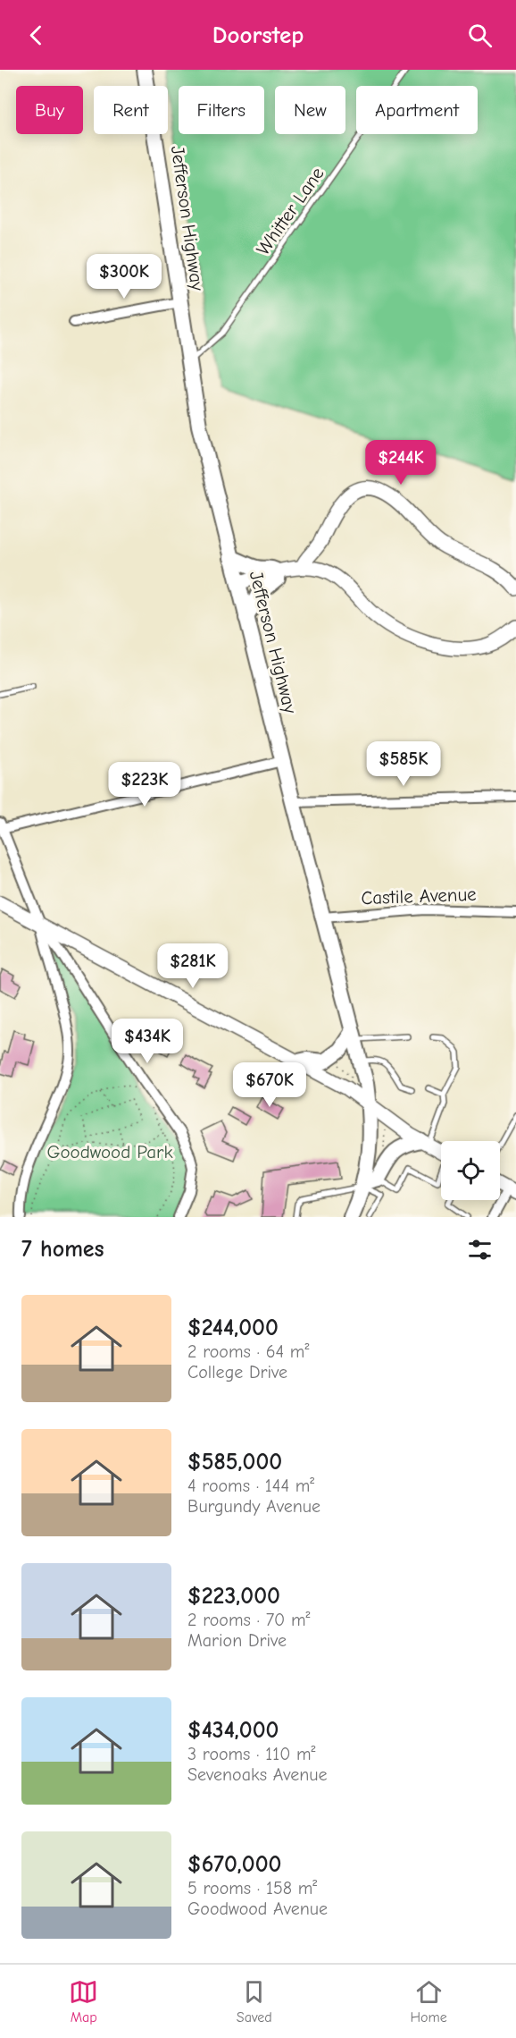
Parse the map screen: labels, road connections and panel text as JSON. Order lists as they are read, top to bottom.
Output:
{
  "streets": {
    "main road": ["Jefferson Highway"],
    "street": ["Castile Avenue"],
    "lane": ["Whitter Lane"]
  },
  "crossings": [
    ["Whitter Lane", "Jefferson Highway"],
    ["Jefferson Highway", "Castile Avenue"]
  ],
  "parks": ["Goodwood Park"],
  "page": {
    "header": "Doorstep",
    "chip": [
      "Buy",
      "Rent",
      "Filters",
      "New",
      "Apartment"
    ],
    "price": [
      "$300K",
      "$244K",
      "$585K",
      "$223K",
      "$281K",
      "$434K",
      "$670K"
    ],
    "heading": "7 homes",
    "list": [
      {
        "name": "$244,000",
        "note": "2 rooms · 64 m² · College Drive"
      },
      {
        "name": "$585,000",
        "note": "4 rooms · 144 m² · Burgundy Avenue"
      },
      {
        "name": "$223,000",
        "note": "2 rooms · 70 m² · Marion Drive"
      },
      {
        "name": "$434,000",
        "note": "3 rooms · 110 m² · Sevenoaks Avenue"
      },
      {
        "name": "$670,000",
        "note": "5 rooms · 158 m² · Goodwood Avenue"
      }
    ],
    "tabs": ["Map", "Saved", "Home"]
  }
}
